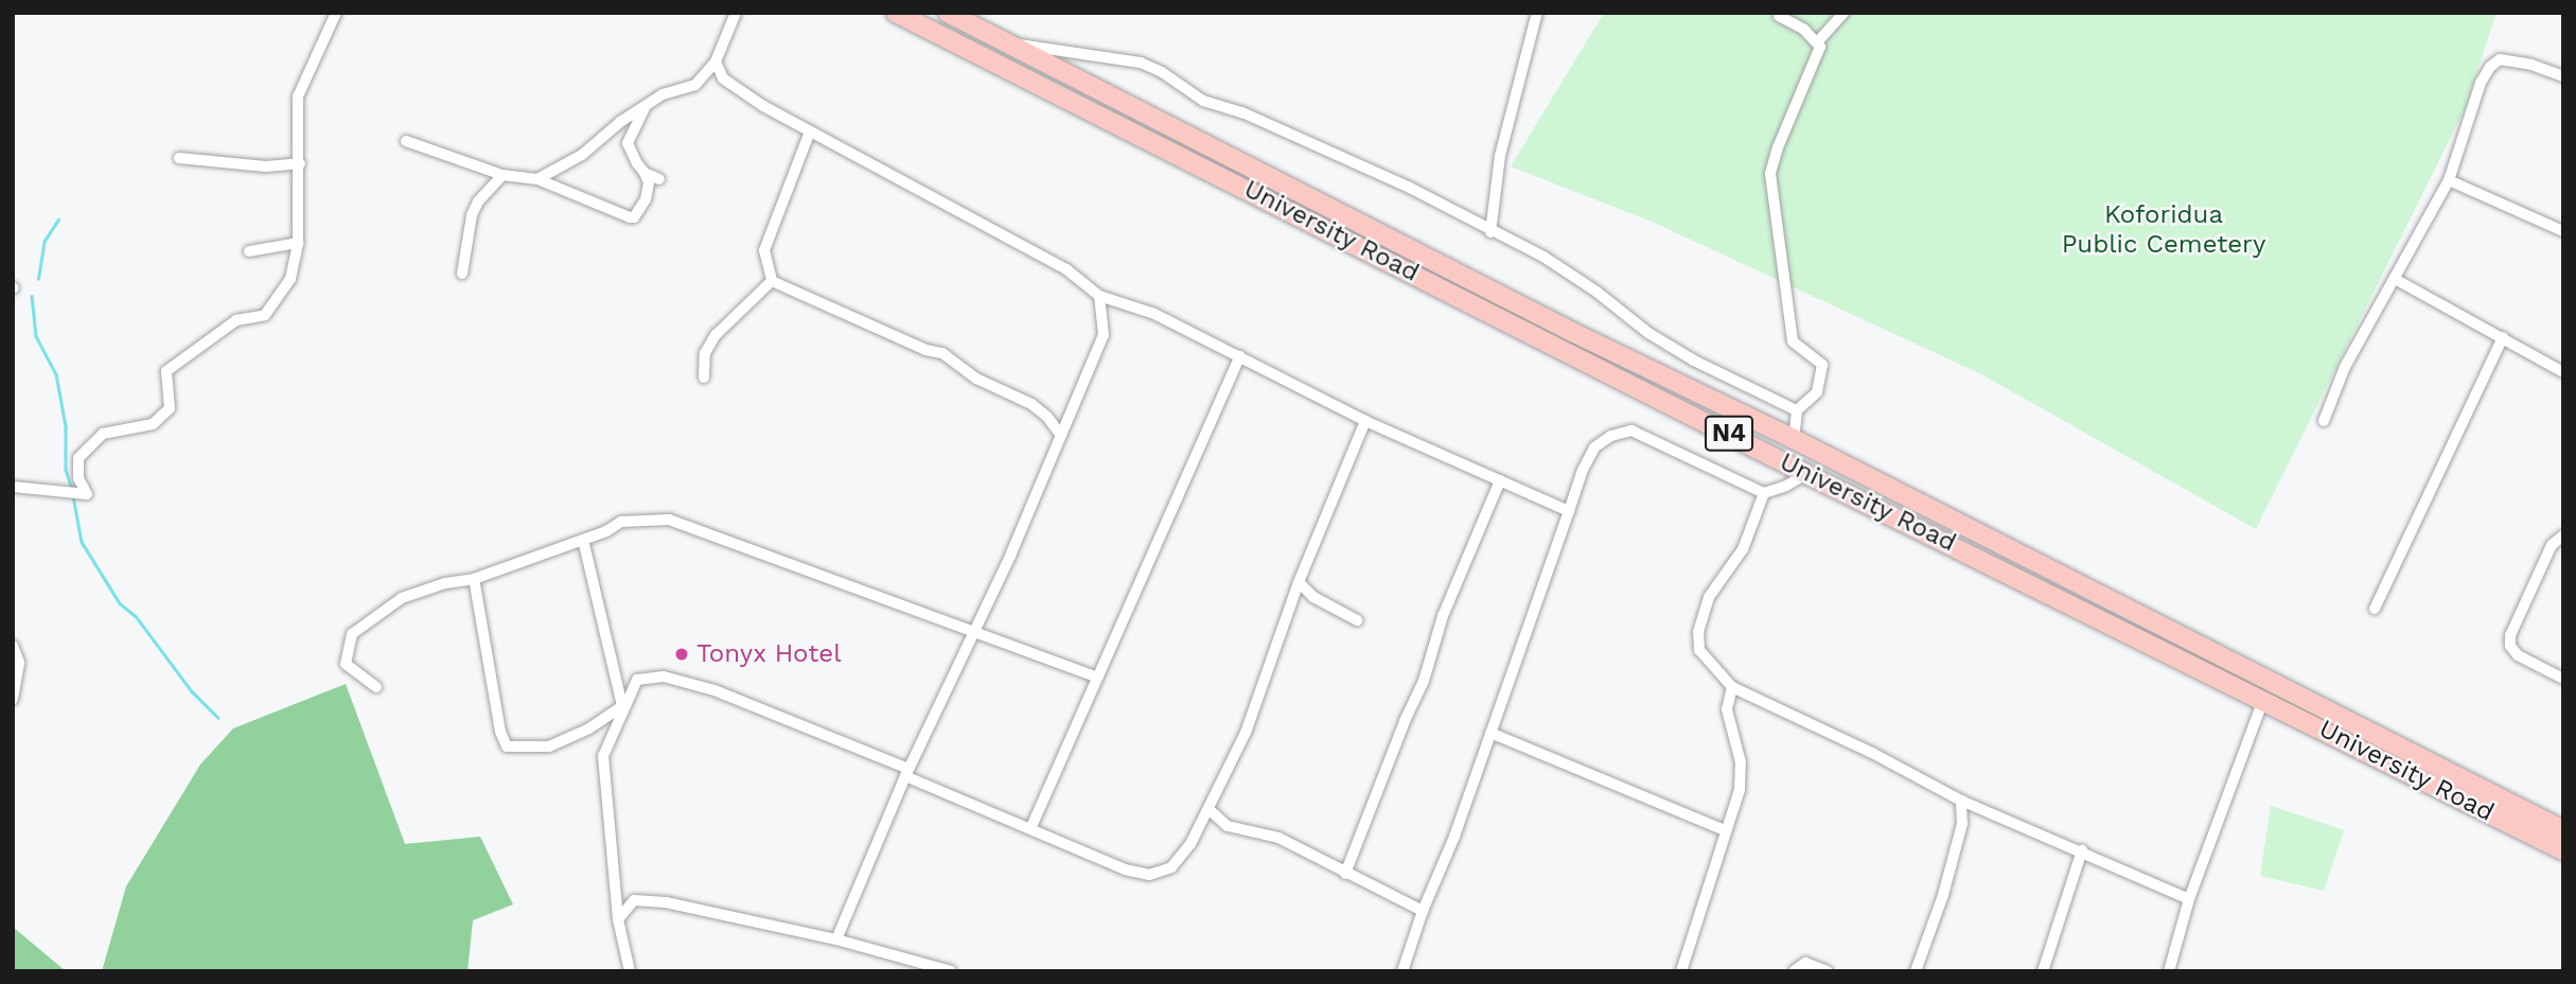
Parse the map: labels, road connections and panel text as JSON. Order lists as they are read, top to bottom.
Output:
{
  "streets": {
    "highway": ["University Road", "N4"]
  },
  "parks": ["Koforidua Public Cemetery"],
  "places": ["Tonyx Hotel"]
}
